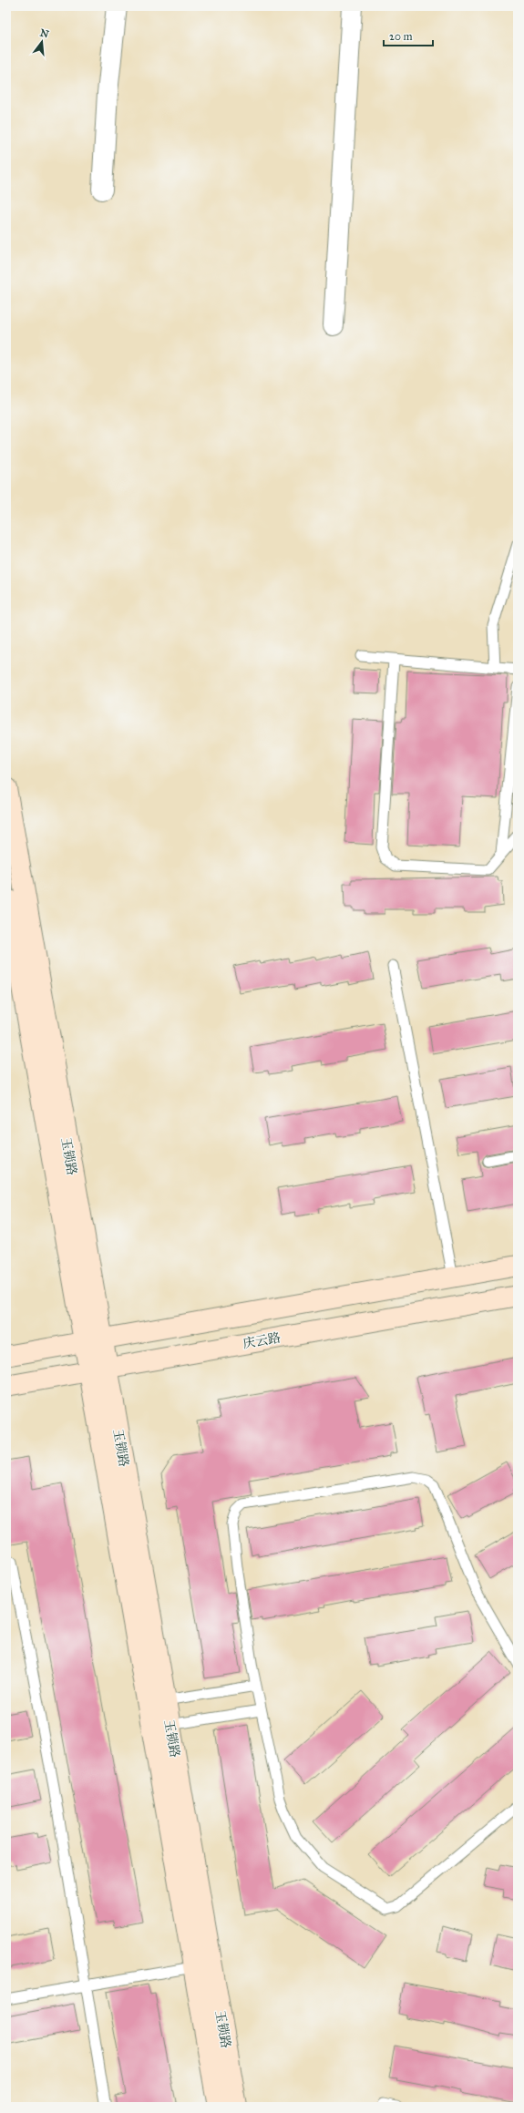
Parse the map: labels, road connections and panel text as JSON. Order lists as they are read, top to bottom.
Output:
{
  "streets": {
    "street": ["玉锁路", "庆云路"]
  },
  "crossings": [
    ["玉锁路", "庆云路"]
  ],
  "scale_bar": "20 m",
  "north": "top"
}
